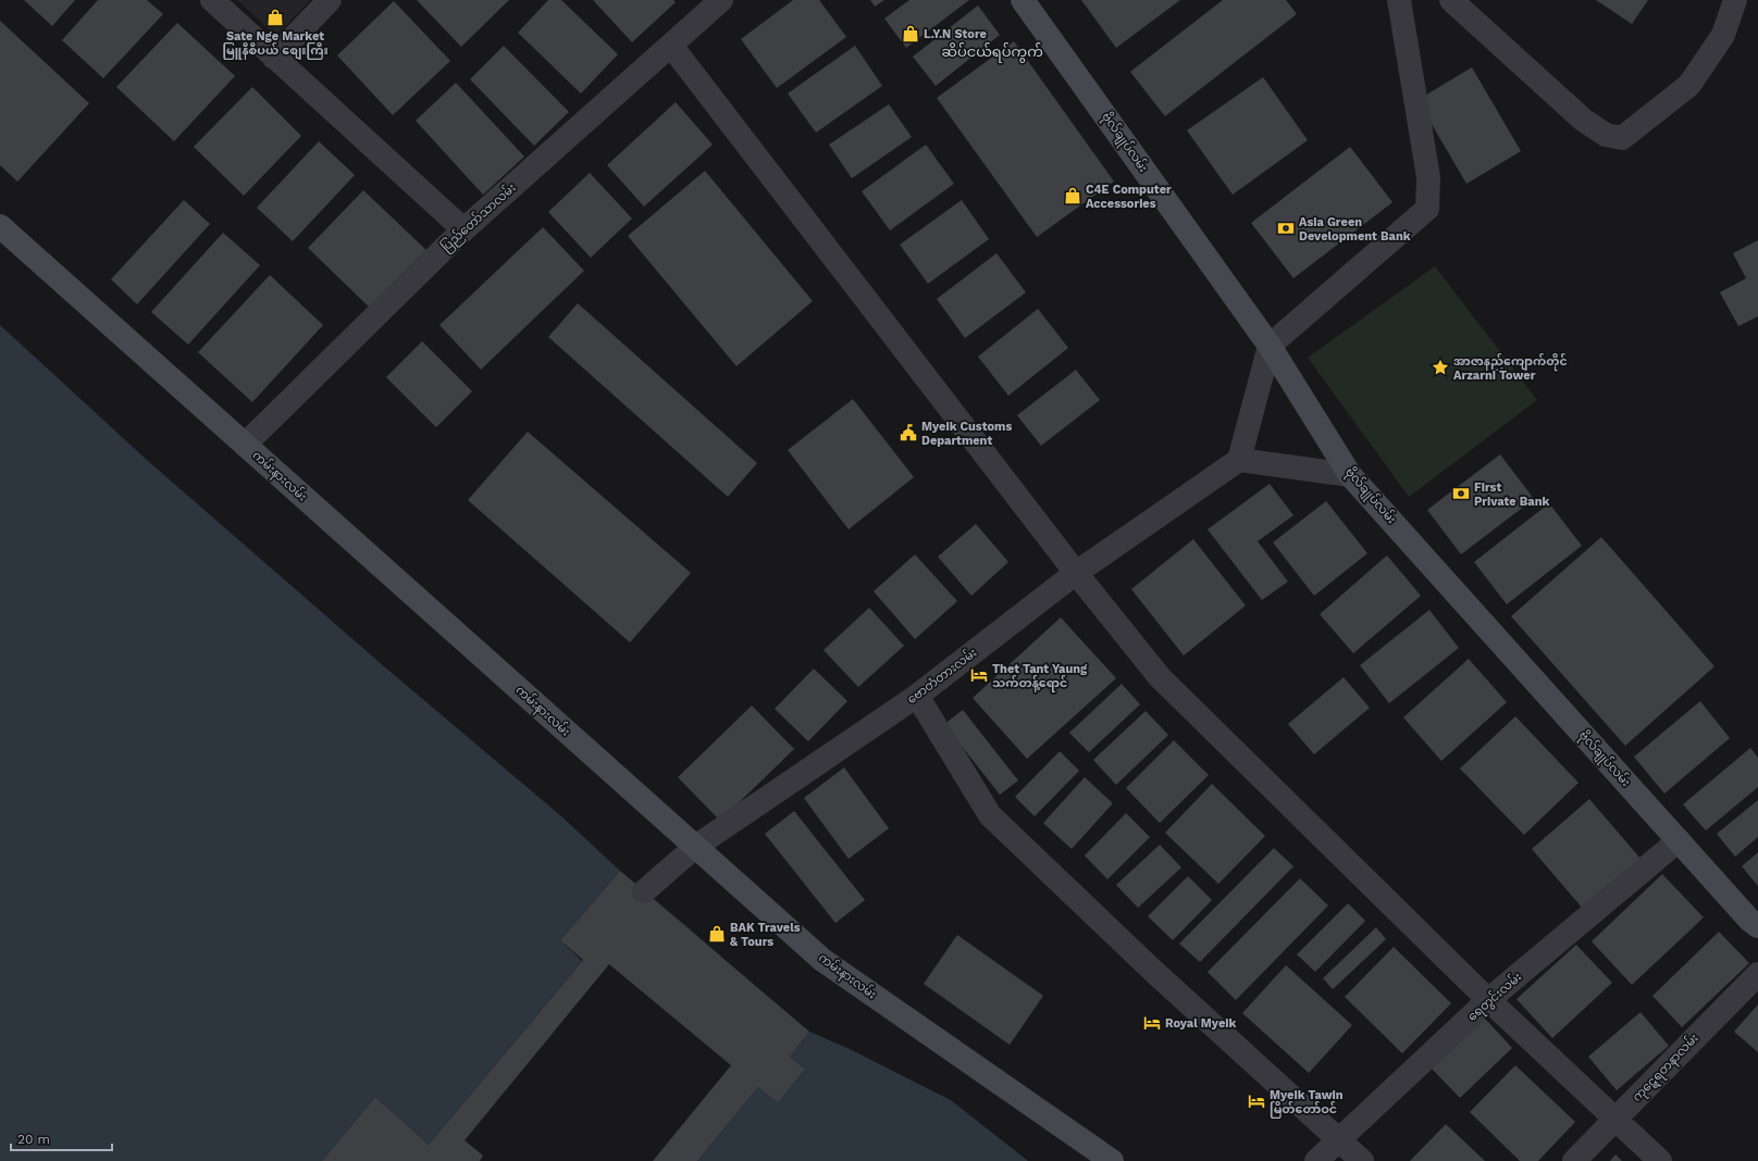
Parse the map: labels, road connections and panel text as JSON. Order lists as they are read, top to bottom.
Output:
{
  "streets": {
    "main road": ["ဗိုလ်ချုပ်လမ်း", "ကမ်းနားလမ်း"],
    "street": [
      "ပြည်တော်သာလမ်း",
      "ဗောတံတားလမ်း",
      "ရေတွင်းလမ်း",
      "ကုဋေရတနာလမ်း"
    ]
  },
  "crossings": [
    ["ဗိုလ်ချုပ်လမ်း", "ရေတွင်းလမ်း"],
    ["ပြည်တော်သာလမ်း", "ကမ်းနားလမ်း"],
    ["ကမ်းနားလမ်း", "ဗောတံတားလမ်း"]
  ],
  "districts": ["ဆိပ်ငယ်ရပ်ကွက်"],
  "places": {
    "shop": [
      "Sate Nge Market မြူနီစီပယ် စျေးကြီး",
      "L.Y.N Store",
      "C4E Computer Accessories",
      "BAK Travels & Tours"
    ],
    "bank": ["Asia Green Development Bank", "First Private Bank"],
    "place": ["အာဇာနည်ကျောက်တိုင် Arzarni Tower"],
    "public building": ["Myeik Customs Department"],
    "hotel": ["Thet Tant Yaung သက်တန့်ရောင်", "Royal Myeik", "Myeik Tawin မြိတ်တော်ဝင်"]
  },
  "scale_bar": "20 m"
}
